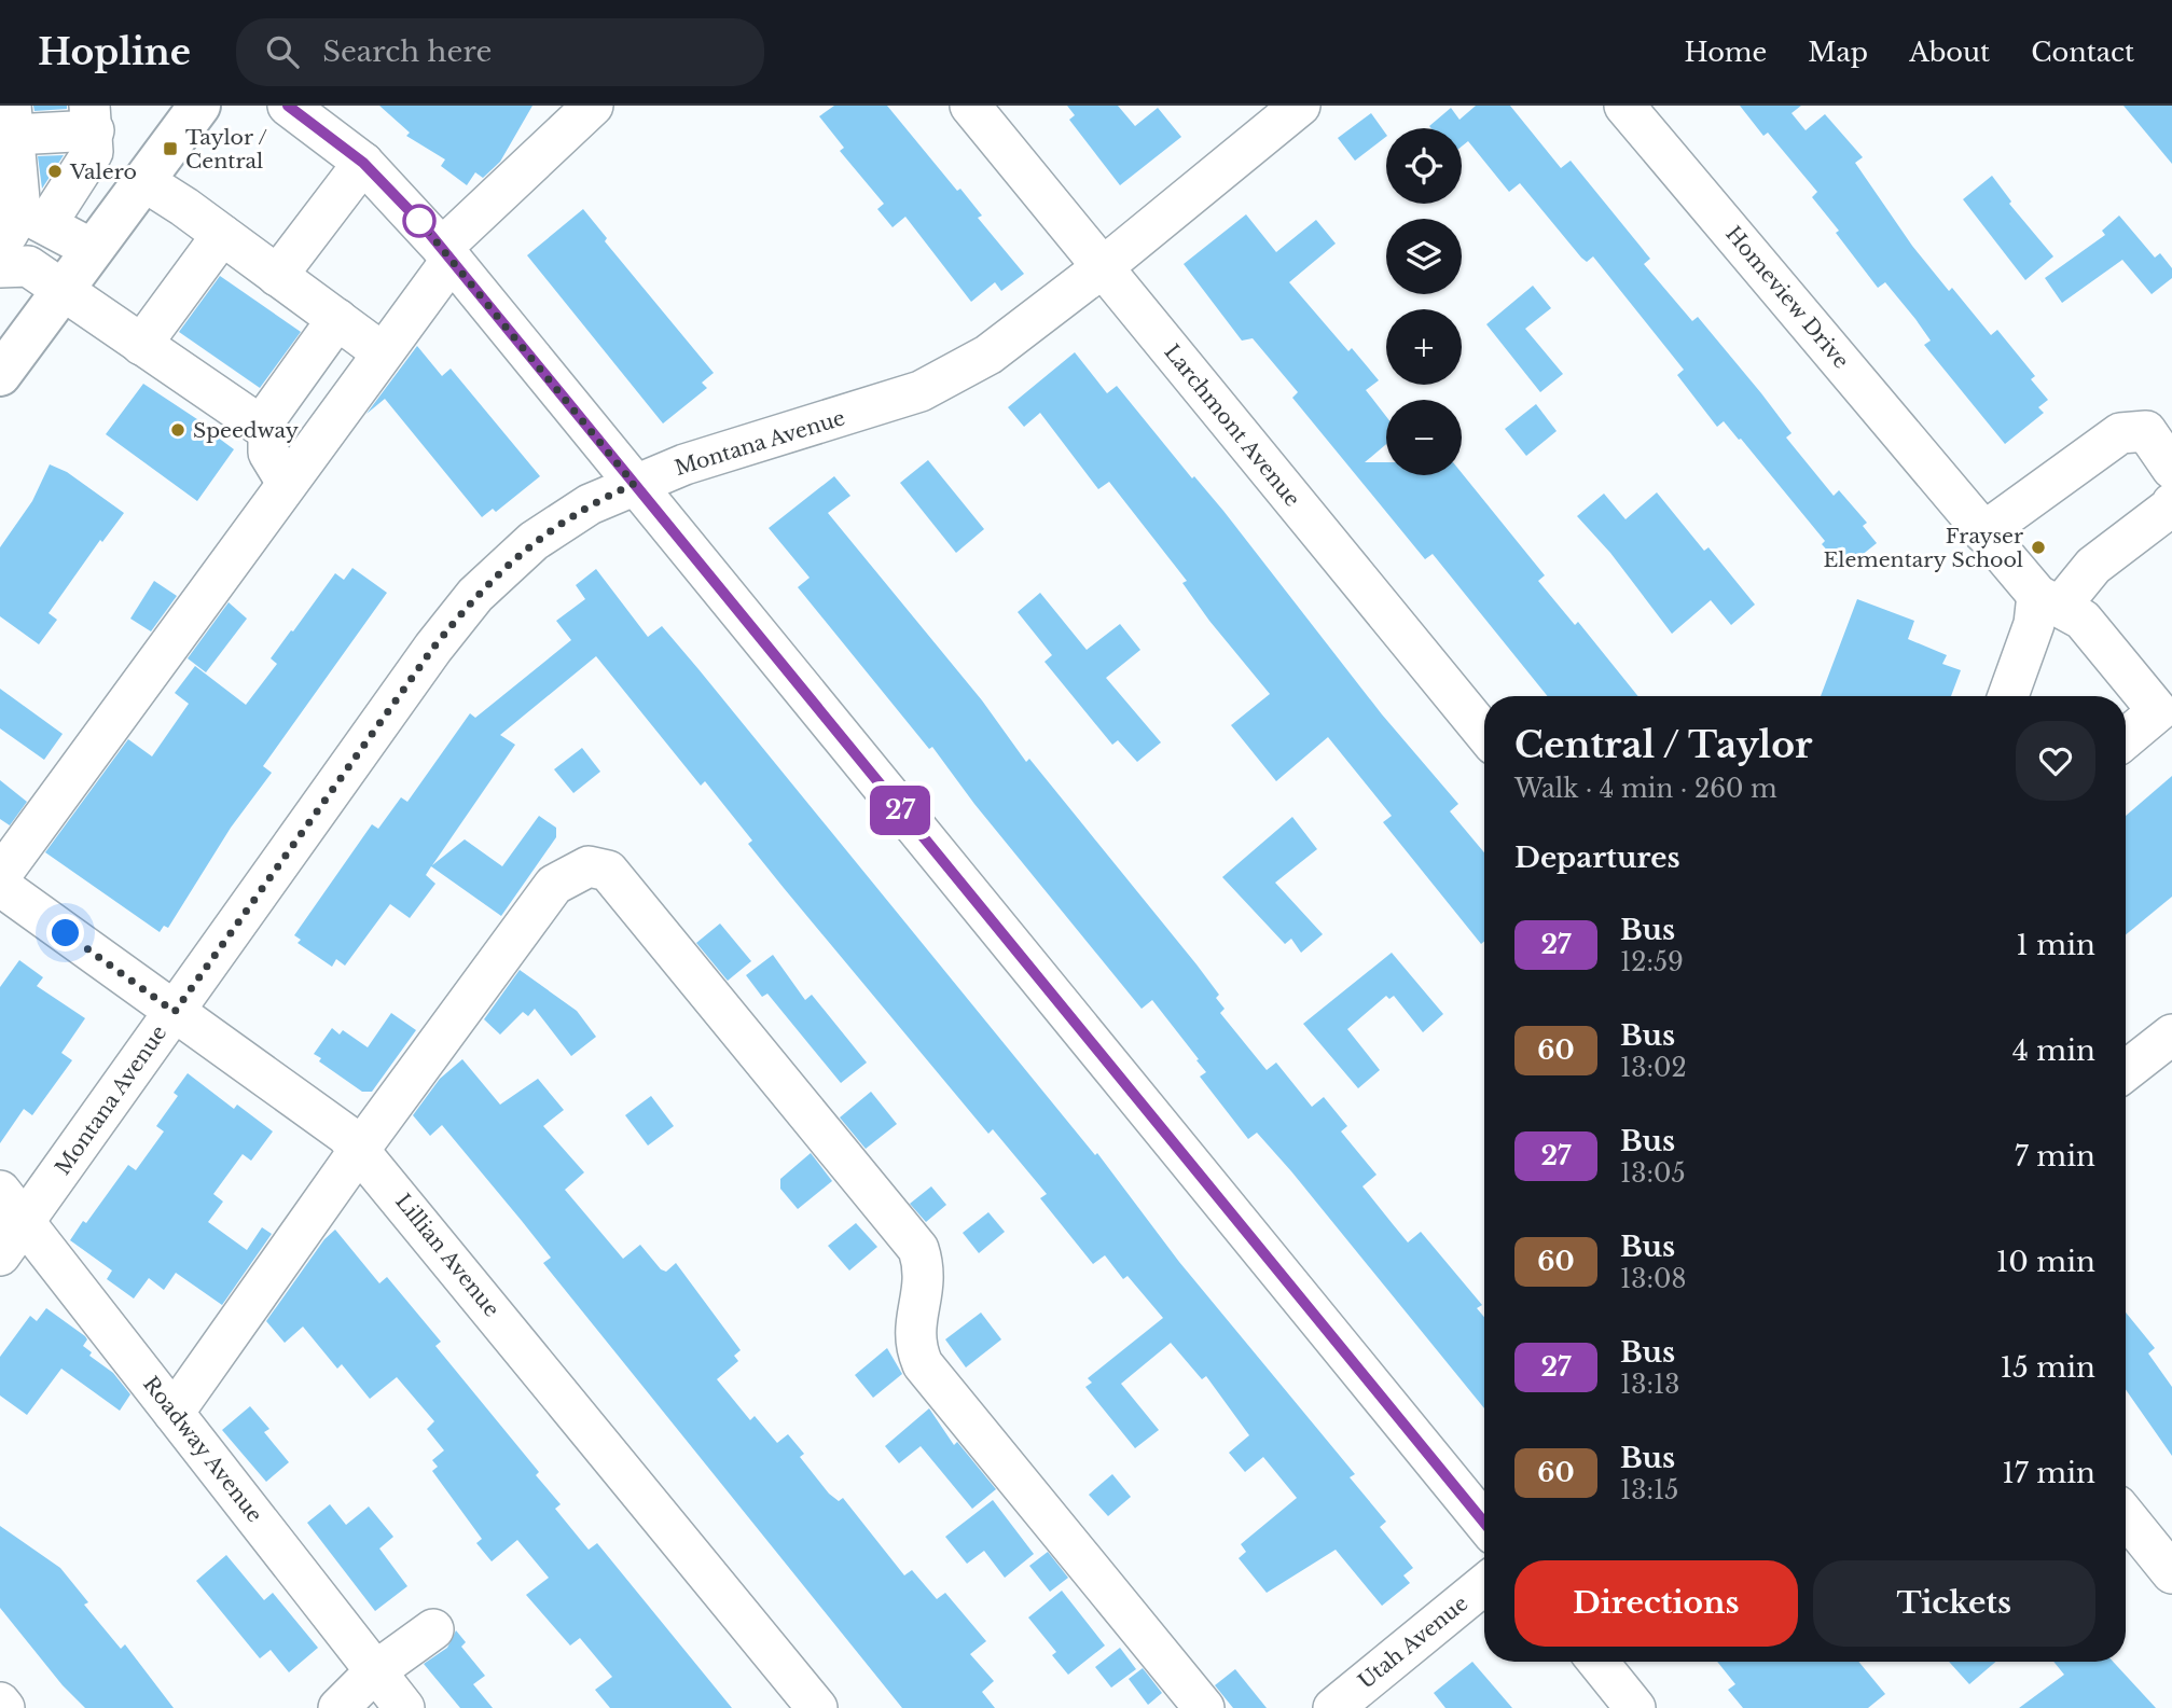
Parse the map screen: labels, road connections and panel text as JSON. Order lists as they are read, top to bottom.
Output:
{
  "streets": {
    "street": [
      "Homeview Drive",
      "Larchmont Avenue",
      "Montana Avenue",
      "Lillian Avenue",
      "Roadway Avenue",
      "Utah Avenue"
    ]
  },
  "crossings": [
    ["Larchmont Avenue", "Montana Avenue"],
    ["Montana Avenue", "Lillian Avenue"],
    ["Montana Avenue", "Roadway Avenue"]
  ],
  "places": {
    "transit": ["Taylor / Central"],
    "other": ["Valero", "Speedway", "Frayser Elementary School"]
  },
  "lines": ["bus line 27"],
  "page": {
    "header": "Hopline",
    "search": "Search here",
    "nav": [
      "Home",
      "Map",
      "About",
      "Contact"
    ],
    "on_map": "27",
    "map_buttons": ["+", "−"],
    "heading": [
      ["Central / Taylor", "Walk · 4 min · 260 m"],
      "Departures"
    ],
    "list": [
      {
        "mark": "27",
        "name": "Bus",
        "note": "12:59",
        "value": "1 min"
      },
      {
        "mark": "60",
        "name": "Bus",
        "note": "13:02",
        "value": "4 min"
      },
      {
        "mark": "27",
        "name": "Bus",
        "note": "13:05",
        "value": "7 min"
      },
      {
        "mark": "60",
        "name": "Bus",
        "note": "13:08",
        "value": "10 min"
      },
      {
        "mark": "27",
        "name": "Bus",
        "note": "13:13",
        "value": "15 min"
      },
      {
        "mark": "60",
        "name": "Bus",
        "note": "13:15",
        "value": "17 min"
      }
    ],
    "buttons": ["Directions", "Tickets"]
  }
}
